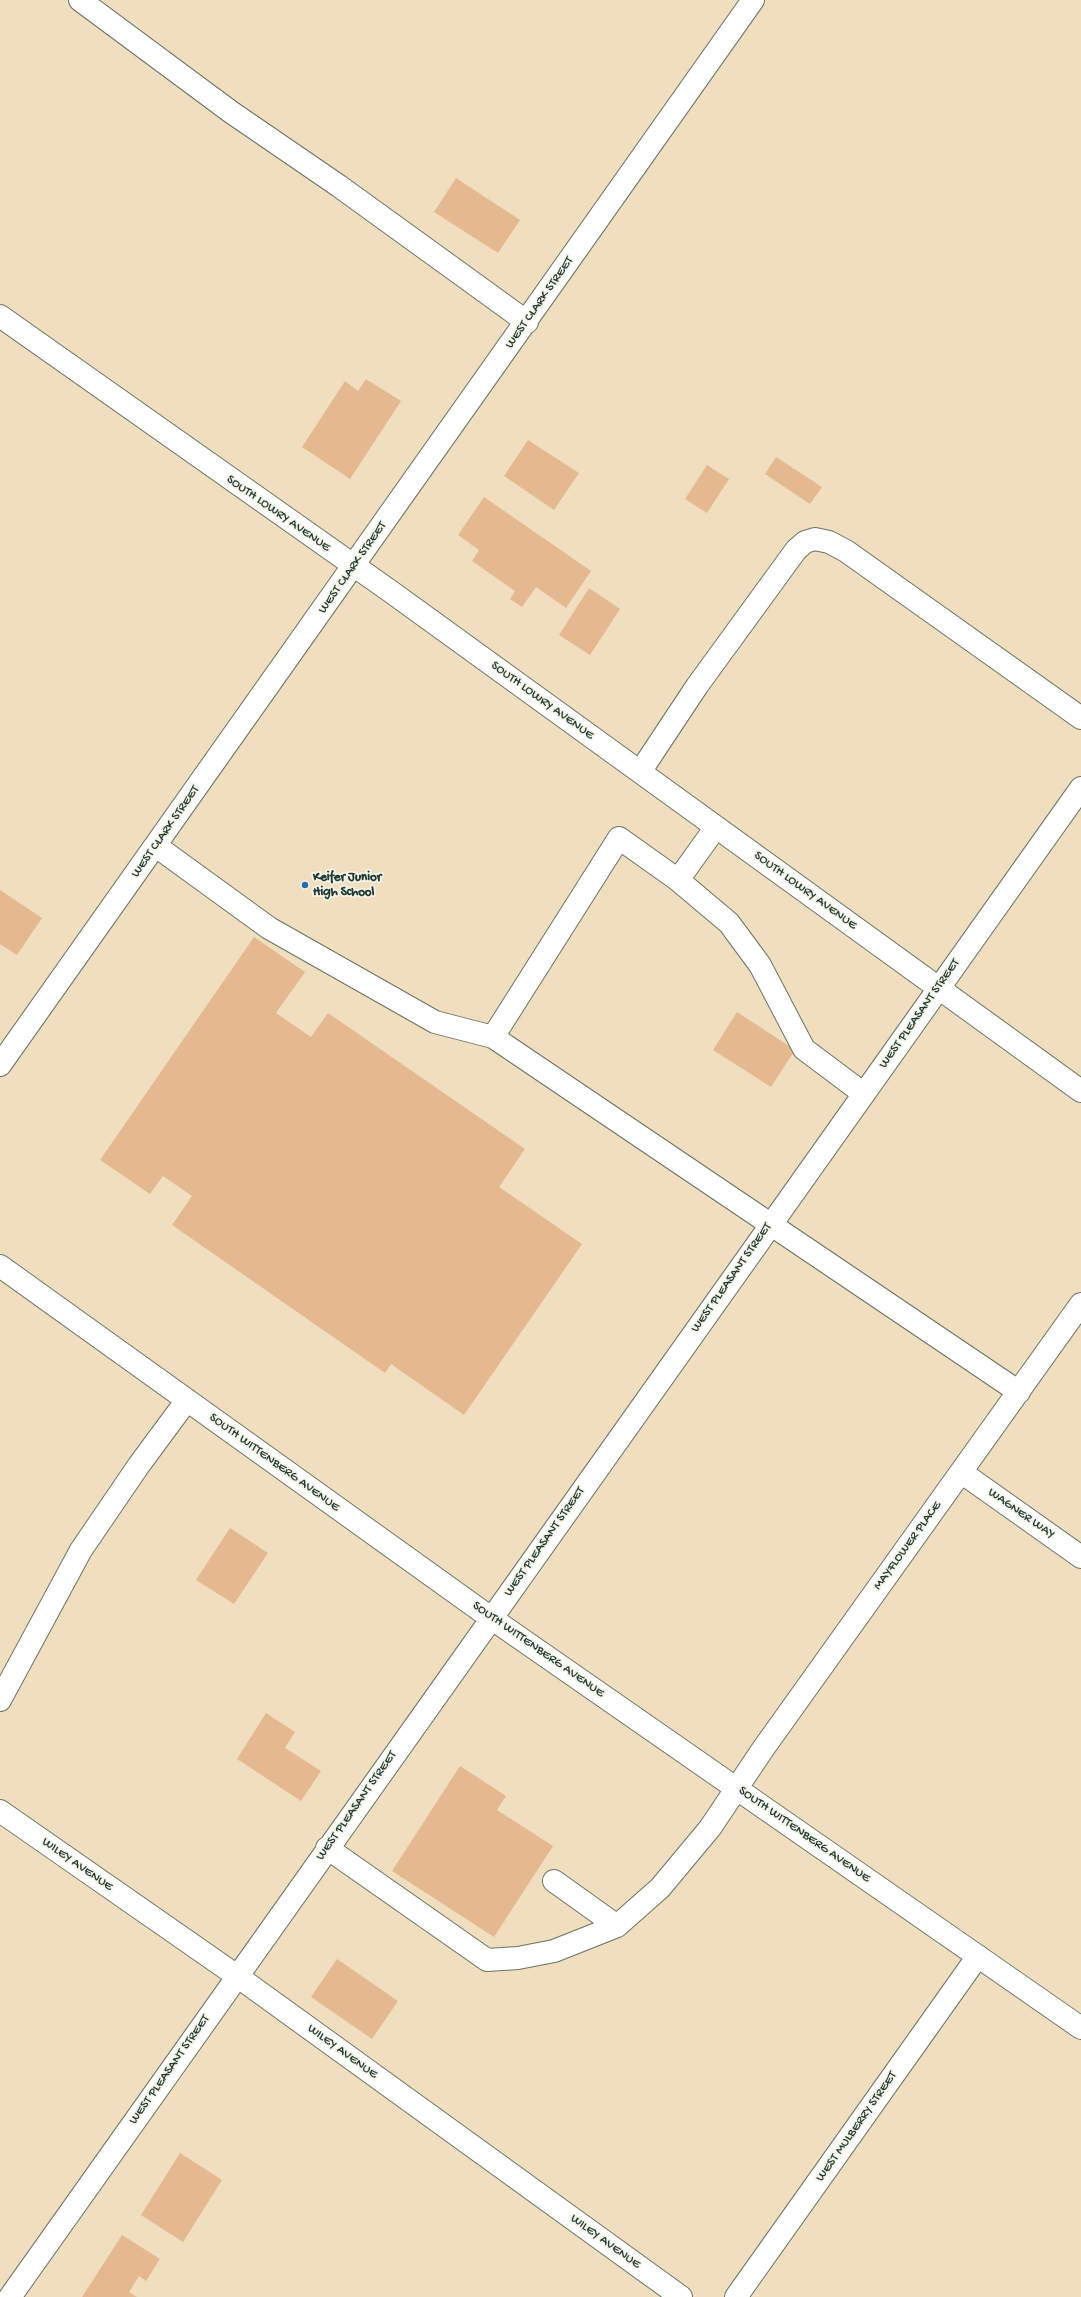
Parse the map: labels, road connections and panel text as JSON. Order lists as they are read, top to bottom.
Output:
{
  "streets": {
    "street": [
      "WEST CLARK STREET",
      "SOUTH LOWRY AVENUE",
      "WEST PLEASANT STREET",
      "SOUTH WITTENBERG AVENUE",
      "WAGNER WAY",
      "MAYFLOWER PLACE",
      "WILEY AVENUE",
      "WEST MULBERRY STREET"
    ]
  },
  "crossings": [
    ["WEST CLARK STREET", "SOUTH LOWRY AVENUE"],
    ["SOUTH LOWRY AVENUE", "WEST PLEASANT STREET"],
    ["WEST PLEASANT STREET", "SOUTH WITTENBERG AVENUE"],
    ["WEST PLEASANT STREET", "MAYFLOWER PLACE"],
    ["WEST PLEASANT STREET", "WILEY AVENUE"],
    ["SOUTH WITTENBERG AVENUE", "MAYFLOWER PLACE"],
    ["SOUTH WITTENBERG AVENUE", "WEST MULBERRY STREET"],
    ["WAGNER WAY", "MAYFLOWER PLACE"]
  ],
  "places": ["Keifer Junior High School"]
}
